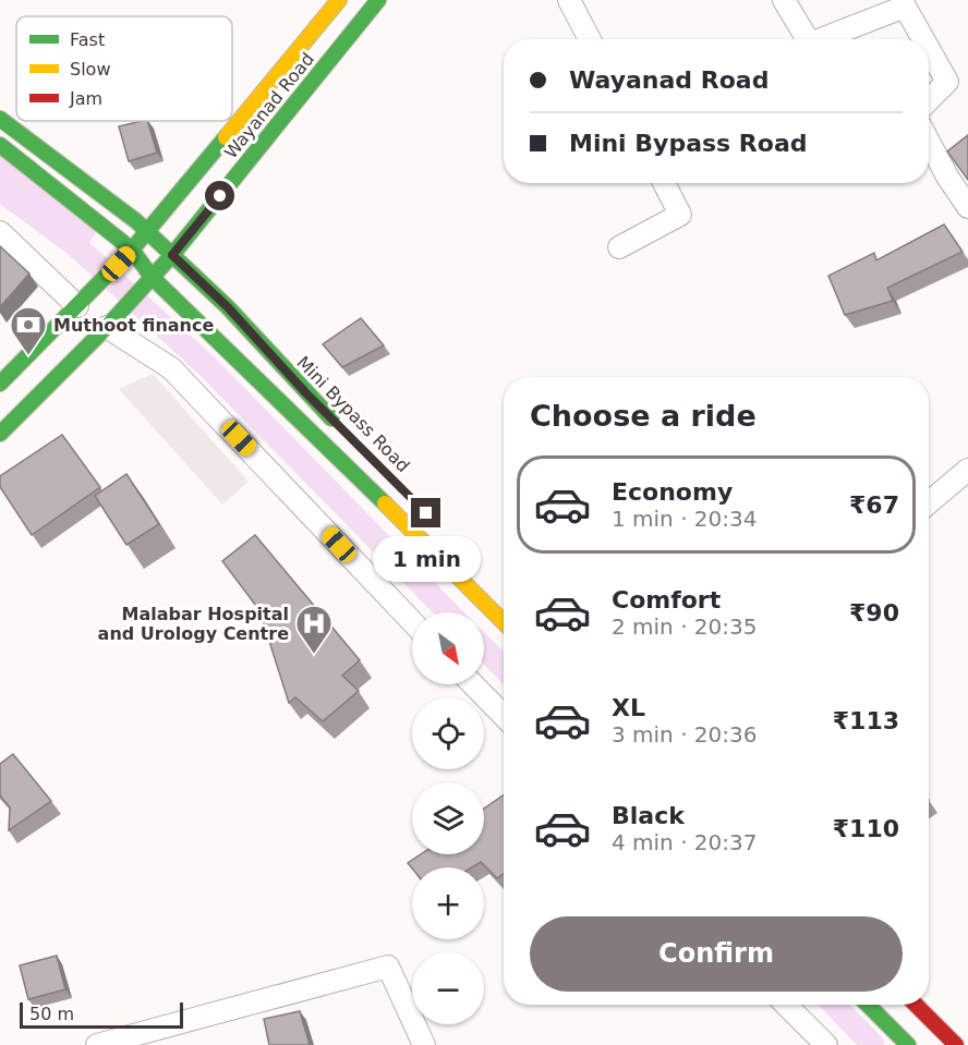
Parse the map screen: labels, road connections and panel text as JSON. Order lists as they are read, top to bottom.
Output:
{
  "streets": {
    "main road": ["Wayanad Road", "Mini Bypass Road"]
  },
  "crossings": [
    ["Wayanad Road", "Mini Bypass Road"]
  ],
  "places": {
    "bank": ["Muthoot finance"],
    "hospital": ["Malabar Hospital and Urology Centre"]
  },
  "legend": ["Fast", "Slow", "Jam"],
  "scale_bar": "50 m",
  "north": "bottom right",
  "page": {
    "banner": ["Wayanad Road", "Mini Bypass Road"],
    "heading": "Choose a ride",
    "list": [
      {
        "name": "Economy",
        "note": "1 min · 20:34",
        "value": "₹67"
      },
      {
        "name": "Comfort",
        "note": "2 min · 20:35",
        "value": "₹90"
      },
      {
        "name": "XL",
        "note": "3 min · 20:36",
        "value": "₹113"
      },
      {
        "name": "Black",
        "note": "4 min · 20:37",
        "value": "₹110"
      }
    ],
    "bubble": "1 min",
    "map_buttons": ["+", "−"],
    "buttons": "Confirm",
    "scale": "50 m"
  }
}
